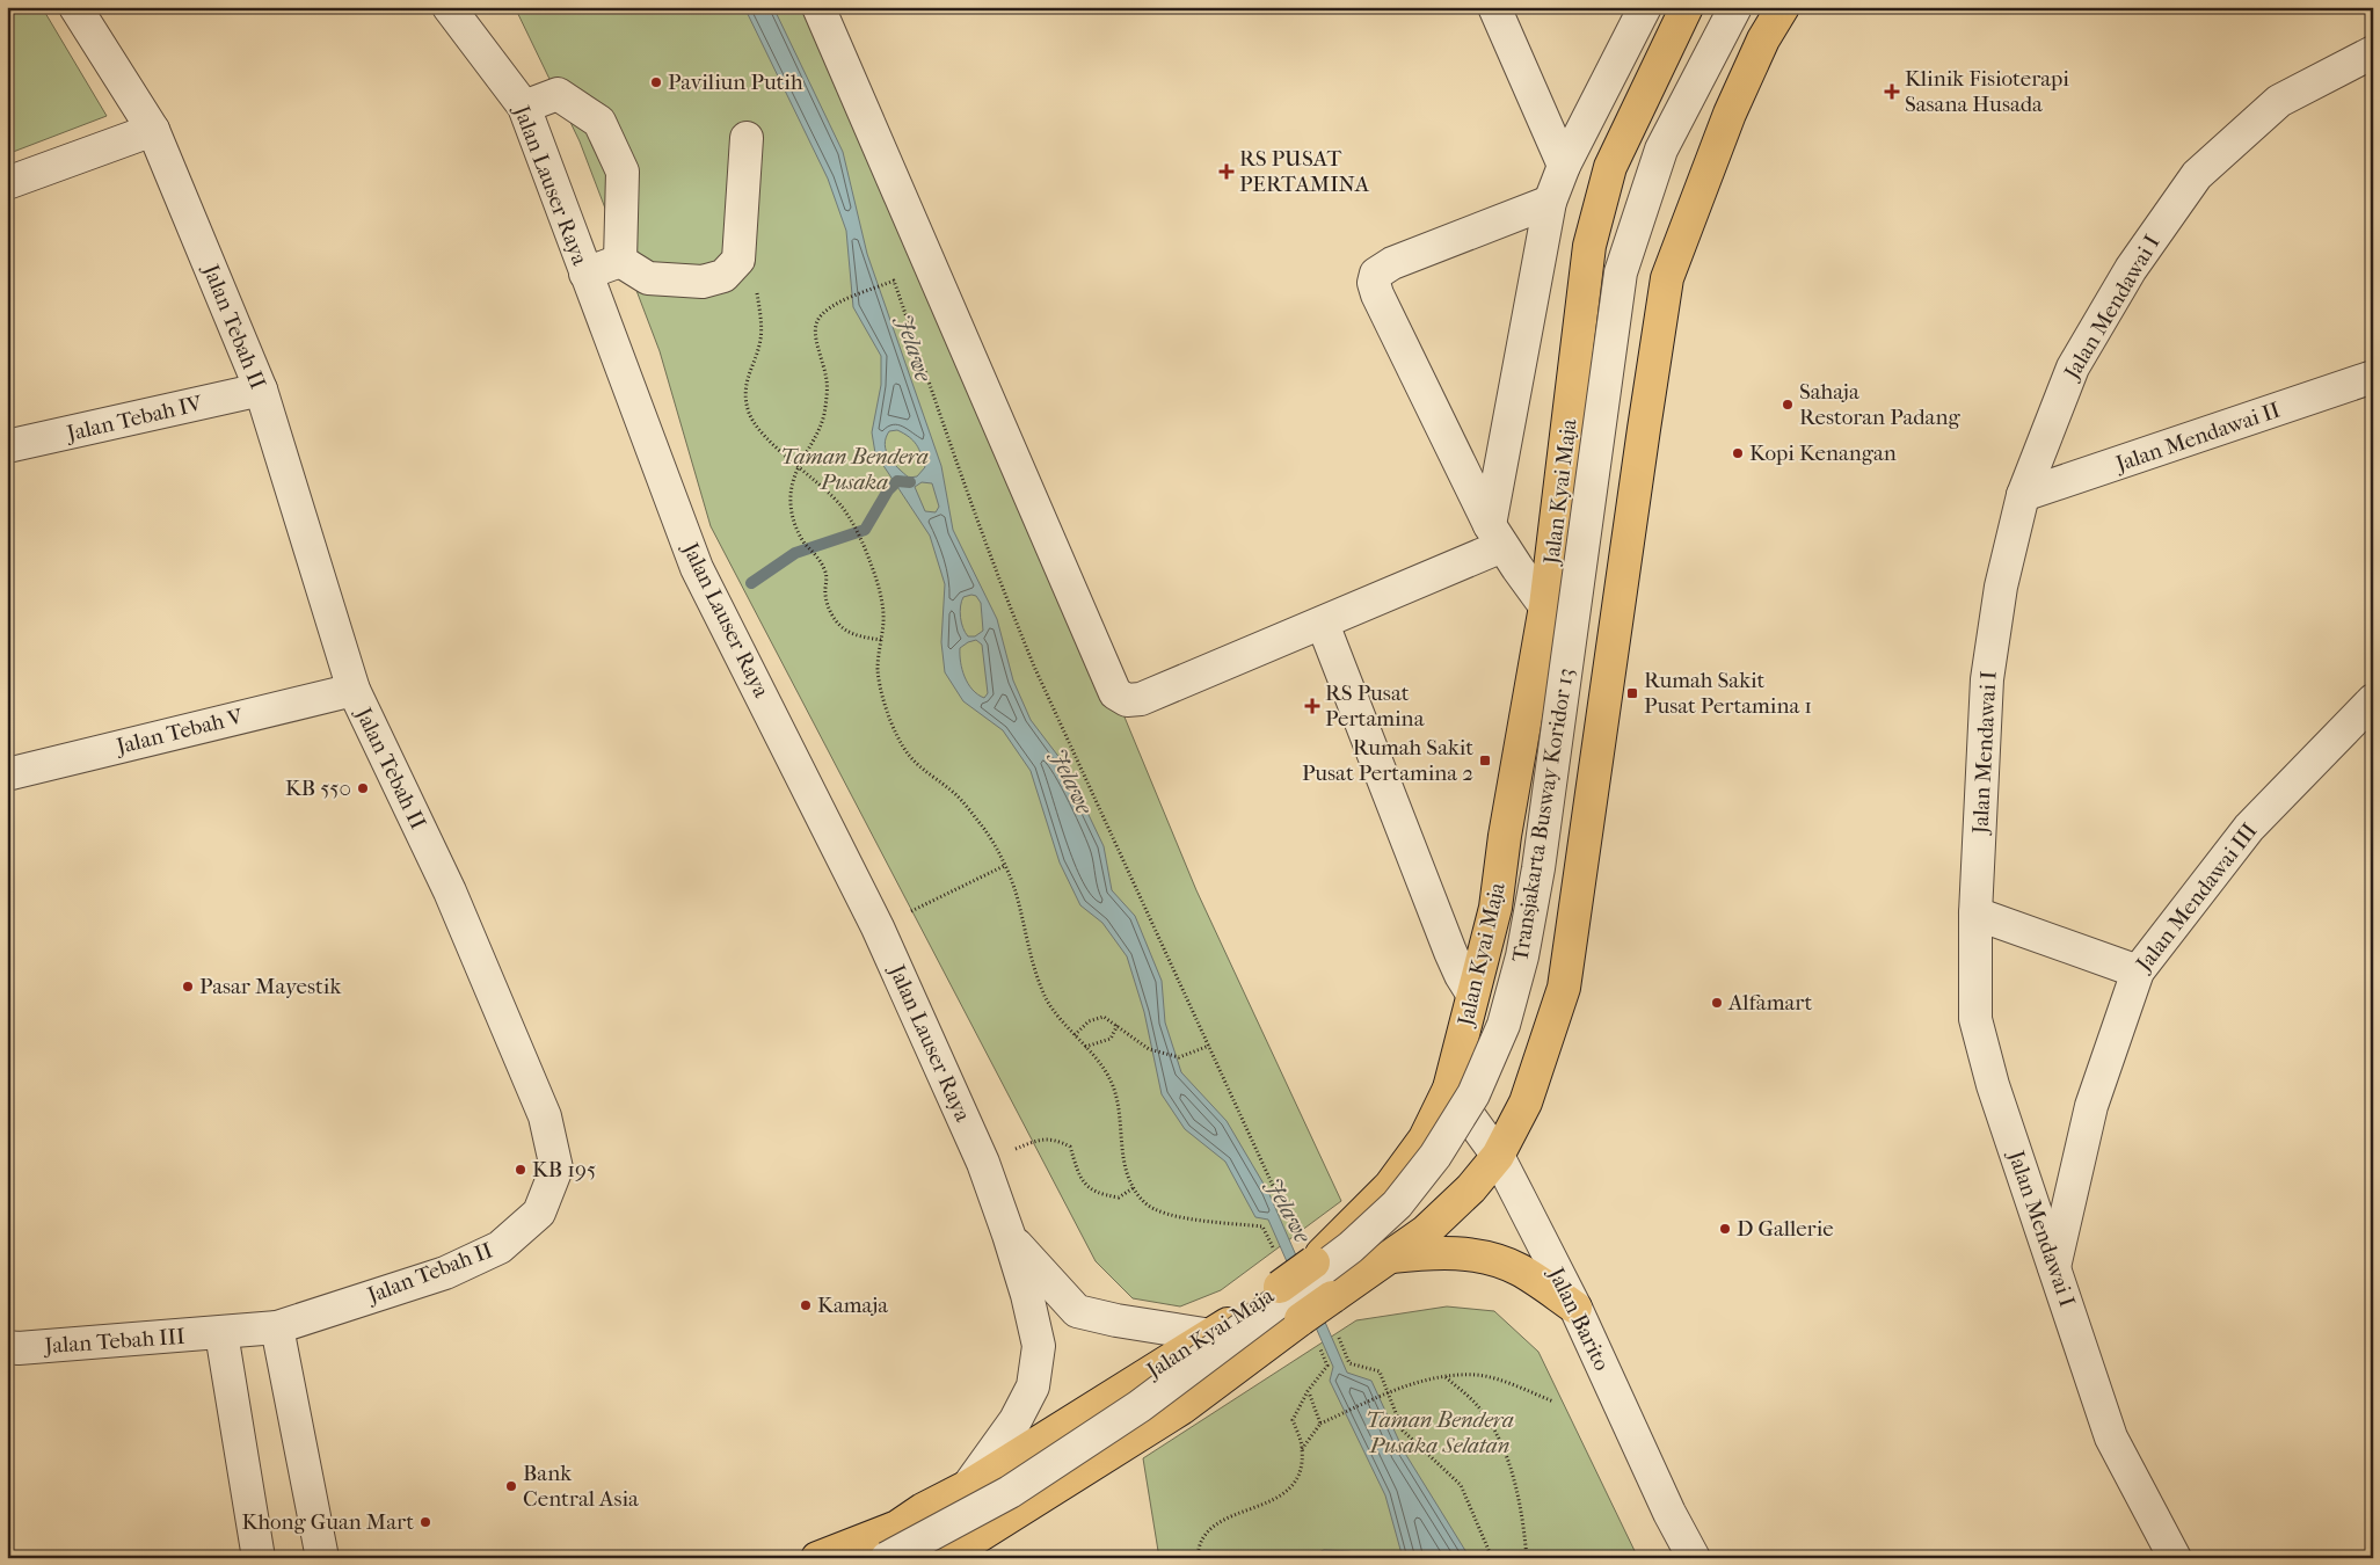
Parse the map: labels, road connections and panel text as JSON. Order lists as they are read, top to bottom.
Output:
{
  "streets": {
    "main road": ["Jalan Kyai Maja"],
    "street": [
      "Jalan Lauser Raya",
      "Jalan Mendawai I",
      "Jalan Tebah II",
      "Jalan Tebah IV",
      "Jalan Mendawai II",
      "Jalan Tebah V",
      "Transjakarta Busway Koridor 13",
      "Jalan Mendawai III",
      "Jalan Barito",
      "Jalan Tebah III"
    ]
  },
  "crossings": [
    ["Jalan Lauser Raya", "Jalan Kyai Maja"],
    ["Jalan Mendawai I", "Jalan Mendawai II"],
    ["Jalan Mendawai I", "Jalan Mendawai III"],
    ["Jalan Tebah II", "Jalan Tebah IV"],
    ["Jalan Tebah II", "Jalan Tebah V"],
    ["Jalan Tebah II", "Jalan Tebah III"],
    ["Jalan Kyai Maja", "Jalan Barito"]
  ],
  "water": ["Jelawe"],
  "parks": ["Taman Bendera Pusaka", "Taman Bendera Pusaka Selatan"],
  "places": {
    "other": [
      "Paviliun Putih",
      "Sahaja Restoran Padang",
      "Kopi Kenangan",
      "KB 550",
      "Pasar Mayestik",
      "Alfamart",
      "KB 195",
      "D Gallerie",
      "Kamaja",
      "Bank Central Asia",
      "Khong Guan Mart"
    ],
    "health": ["Klinik Fisioterapi Sasana Husada", "RS PUSAT PERTAMINA", "RS Pusat Pertamina"],
    "transit": ["Rumah Sakit Pusat Pertamina 1", "Rumah Sakit Pusat Pertamina 2"]
  }
}
